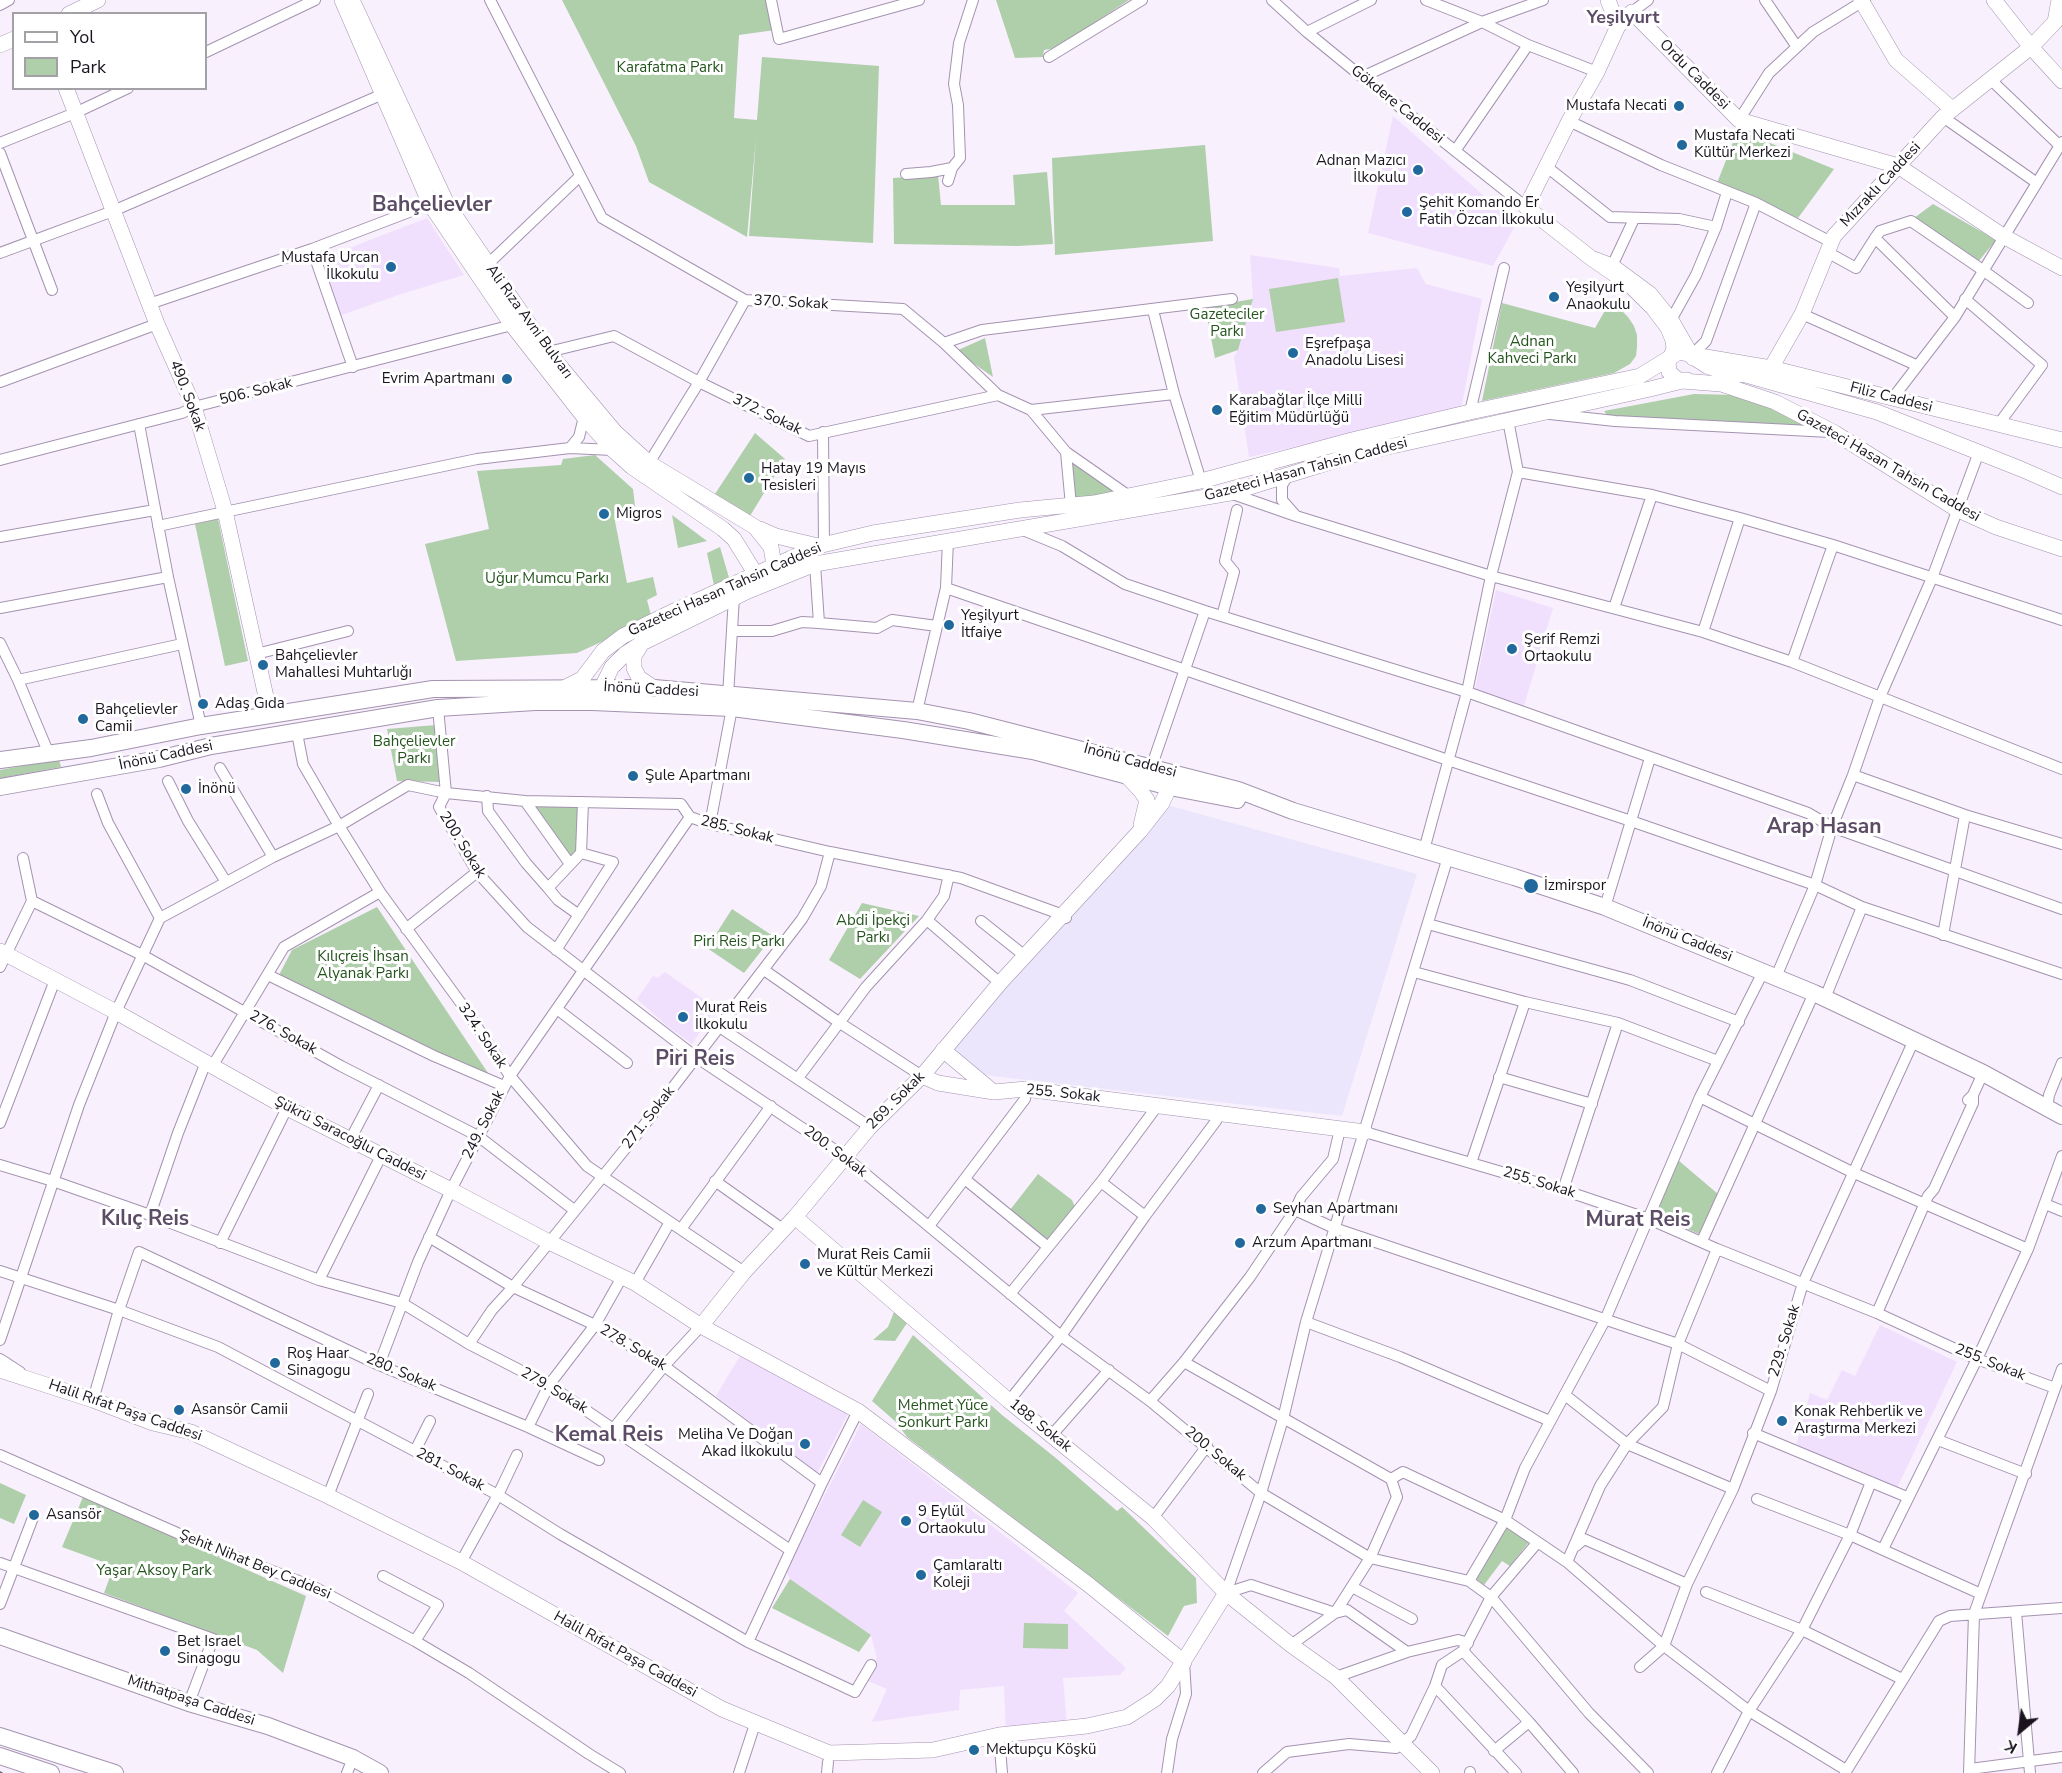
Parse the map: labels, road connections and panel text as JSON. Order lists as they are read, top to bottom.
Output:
{
  "streets": {
    "main road": [
      "Ordu Caddesi",
      "Gökdere Caddesi",
      "Mızraklı Caddesi",
      "Ali Rıza Avni Bulvarı",
      "490. Sokak",
      "Filiz Caddesi",
      "Gazeteci Hasan Tahsin Caddesi",
      "İnönü Caddesi",
      "255. Sokak",
      "269. Sokak",
      "Şükrü Saracoğlu Caddesi",
      "Halil Rıfat Paşa Caddesi",
      "188. Sokak",
      "Mithatpaşa Caddesi"
    ],
    "street": [
      "370. Sokak",
      "506. Sokak",
      "372. Sokak",
      "285. Sokak",
      "200. Sokak",
      "276. Sokak",
      "324. Sokak",
      "271. Sokak",
      "249. Sokak",
      "229. Sokak",
      "278. Sokak",
      "280. Sokak",
      "279. Sokak",
      "281. Sokak",
      "Şehit Nihat Bey Caddesi"
    ]
  },
  "crossings": [
    ["Ordu Caddesi", "Mızraklı Caddesi"],
    ["Gökdere Caddesi", "Gazeteci Hasan Tahsin Caddesi"],
    ["Mızraklı Caddesi", "Filiz Caddesi"],
    ["370. Sokak", "372. Sokak"],
    ["370. Sokak", "Gazeteci Hasan Tahsin Caddesi"],
    ["Ali Rıza Avni Bulvarı", "506. Sokak"],
    ["Ali Rıza Avni Bulvarı", "372. Sokak"],
    ["Ali Rıza Avni Bulvarı", "Gazeteci Hasan Tahsin Caddesi"],
    ["506. Sokak", "490. Sokak"],
    ["490. Sokak", "İnönü Caddesi"],
    ["Gazeteci Hasan Tahsin Caddesi", "İnönü Caddesi"],
    ["İnönü Caddesi", "324. Sokak"],
    ["İnönü Caddesi", "269. Sokak"],
    ["İnönü Caddesi", "229. Sokak"],
    ["285. Sokak", "200. Sokak"],
    ["285. Sokak", "324. Sokak"],
    ["285. Sokak", "269. Sokak"],
    ["285. Sokak", "271. Sokak"],
    ["285. Sokak", "249. Sokak"],
    ["200. Sokak", "269. Sokak"],
    ["200. Sokak", "271. Sokak"],
    ["200. Sokak", "249. Sokak"],
    ["276. Sokak", "271. Sokak"],
    ["276. Sokak", "249. Sokak"],
    ["324. Sokak", "269. Sokak"],
    ["324. Sokak", "271. Sokak"],
    ["324. Sokak", "249. Sokak"],
    ["255. Sokak", "269. Sokak"],
    ["255. Sokak", "229. Sokak"],
    ["269. Sokak", "Şükrü Saracoğlu Caddesi"],
    ["269. Sokak", "278. Sokak"],
    ["269. Sokak", "279. Sokak"],
    ["269. Sokak", "188. Sokak"],
    ["271. Sokak", "Şükrü Saracoğlu Caddesi"],
    ["271. Sokak", "278. Sokak"],
    ["271. Sokak", "279. Sokak"],
    ["249. Sokak", "Şükrü Saracoğlu Caddesi"],
    ["249. Sokak", "278. Sokak"],
    ["249. Sokak", "280. Sokak"],
    ["249. Sokak", "279. Sokak"],
    ["Şükrü Saracoğlu Caddesi", "Halil Rıfat Paşa Caddesi"],
    ["280. Sokak", "281. Sokak"],
    ["Halil Rıfat Paşa Caddesi", "188. Sokak"]
  ],
  "districts": [
    "Yeşilyurt",
    "Bahçelievler",
    "Arap Hasan",
    "Piri Reis",
    "Kılıç Reis",
    "Murat Reis",
    "Kemal Reis"
  ],
  "parks": [
    "Karafatma Parkı",
    "Gazeteciler Parkı",
    "Adnan Kahveci Parkı",
    "Uğur Mumcu Parkı",
    "Bahçelievler Parkı",
    "Abdi İpekçi Parkı",
    "Piri Reis Parkı",
    "Kılıçreis İhsan Alyanak Parkı",
    "Mehmet Yüce Sonkurt Parkı",
    "Yaşar Aksoy Park"
  ],
  "places": [
    "Mustafa Necati",
    "Mustafa Necati Kültür Merkezi",
    "Adnan Mazıcı İlkokulu",
    "Şehit Komando Er Fatih Özcan İlkokulu",
    "Mustafa Urcan İlkokulu",
    "Yeşilyurt Anaokulu",
    "Eşrefpaşa Anadolu Lisesi",
    "Evrim Apartmanı",
    "Karabağlar İlçe Milli Eğitim Müdürlüğü",
    "Hatay 19 Mayıs Tesisleri",
    "Migros",
    "Yeşilyurt İtfaiye",
    "Şerif Remzi Ortaokulu",
    "Bahçelievler Mahallesi Muhtarlığı",
    "Adaş Gıda",
    "Bahçelievler Camii",
    "Şule Apartmanı",
    "İnönü",
    "İzmirspor",
    "Murat Reis İlkokulu",
    "Seyhan Apartmanı",
    "Arzum Apartmanı",
    "Murat Reis Camii ve Kültür Merkezi",
    "Roş Haar Sinagogu",
    "Asansör Camii",
    "Konak Rehberlik ve Araştırma Merkezi",
    "Meliha Ve Doğan Akad İlkokulu",
    "Asansör",
    "9 Eylül Ortaokulu",
    "Çamlaraltı Koleji",
    "Bet Israel Sinagogu",
    "Mektupçu Köşkü"
  ],
  "legend": ["Yol", "Park"],
  "north": "bottom left"
}
